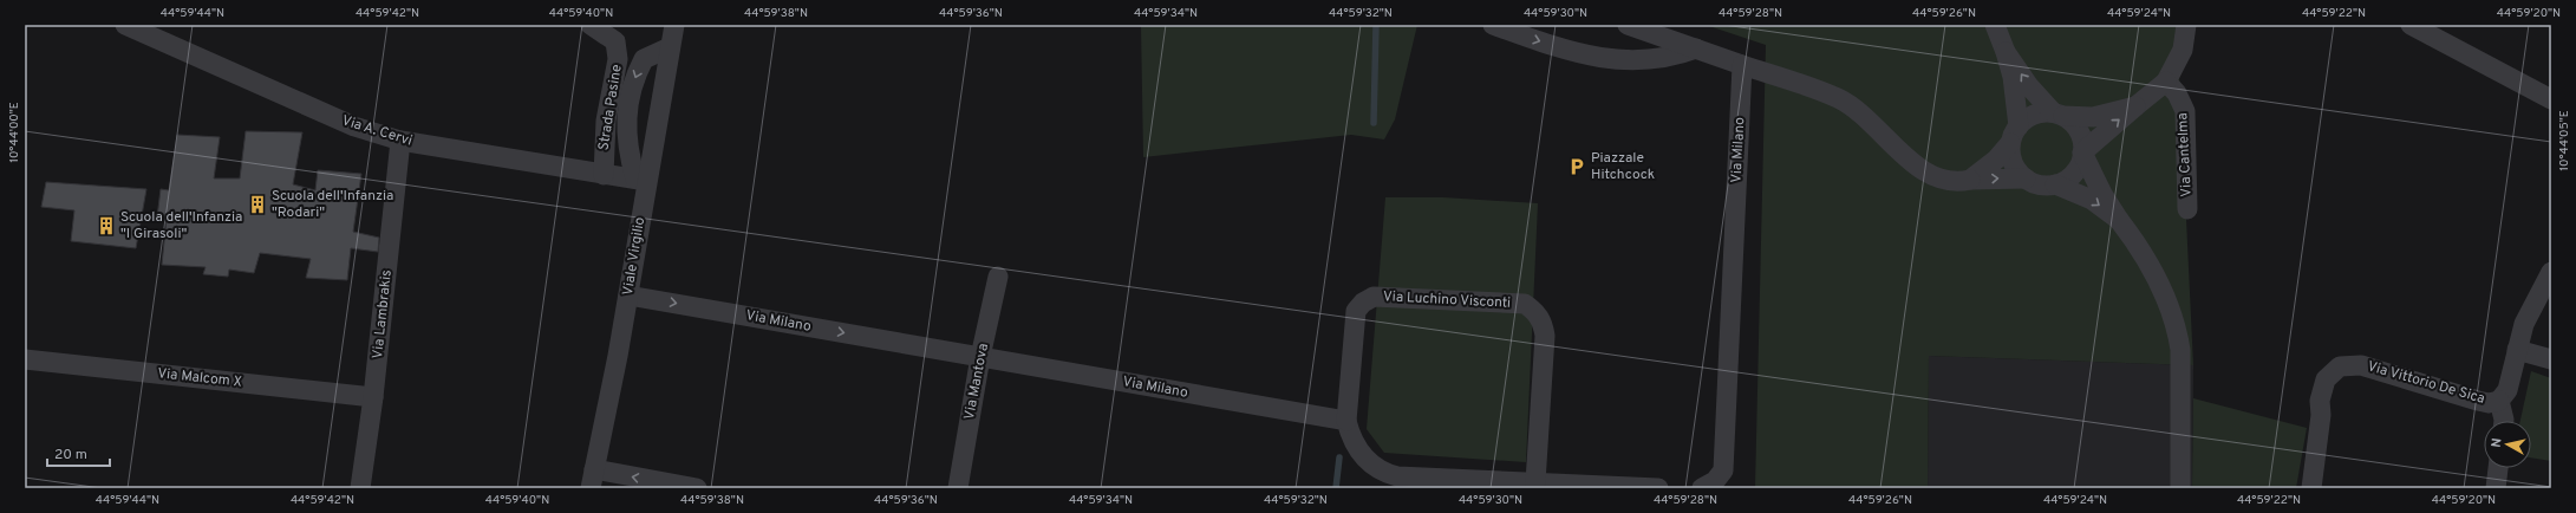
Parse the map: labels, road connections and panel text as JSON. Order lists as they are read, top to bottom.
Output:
{
  "streets": {
    "street": [
      "Strada Pasine",
      "Via A. Cervi",
      "Via Milano",
      "Via Cantelma",
      "Viale Virgilio",
      "Via Luchino Visconti",
      "Via Lambrakis",
      "Via Malcom X",
      "Via Mantova",
      "Via Vittorio De Sica"
    ]
  },
  "crossings": [
    ["Strada Pasine", "Via A. Cervi"],
    ["Via A. Cervi", "Viale Virgilio"],
    ["Via A. Cervi", "Via Lambrakis"],
    ["Via Milano", "Viale Virgilio"],
    ["Via Milano", "Via Luchino Visconti"],
    ["Via Milano", "Via Mantova"],
    ["Via Lambrakis", "Via Malcom X"]
  ],
  "places": {
    "parking": ["Piazzale Hitchcock"],
    "building": ["Scuola dell'Infanzia \"Rodari\"", "Scuola dell'Infanzia \"I Girasoli\""]
  },
  "scale_bar": "20 m",
  "north": "left",
  "coordinates": [
    "44°59'44\"N",
    "44°59'42\"N",
    "44°59'40\"N",
    "44°59'38\"N",
    "44°59'36\"N",
    "44°59'34\"N",
    "44°59'32\"N",
    "44°59'30\"N",
    "44°59'28\"N",
    "44°59'26\"N",
    "44°59'24\"N",
    "44°59'22\"N",
    "44°59'20\"N",
    "10°44'00\"E",
    "10°44'05\"E"
  ]
}
